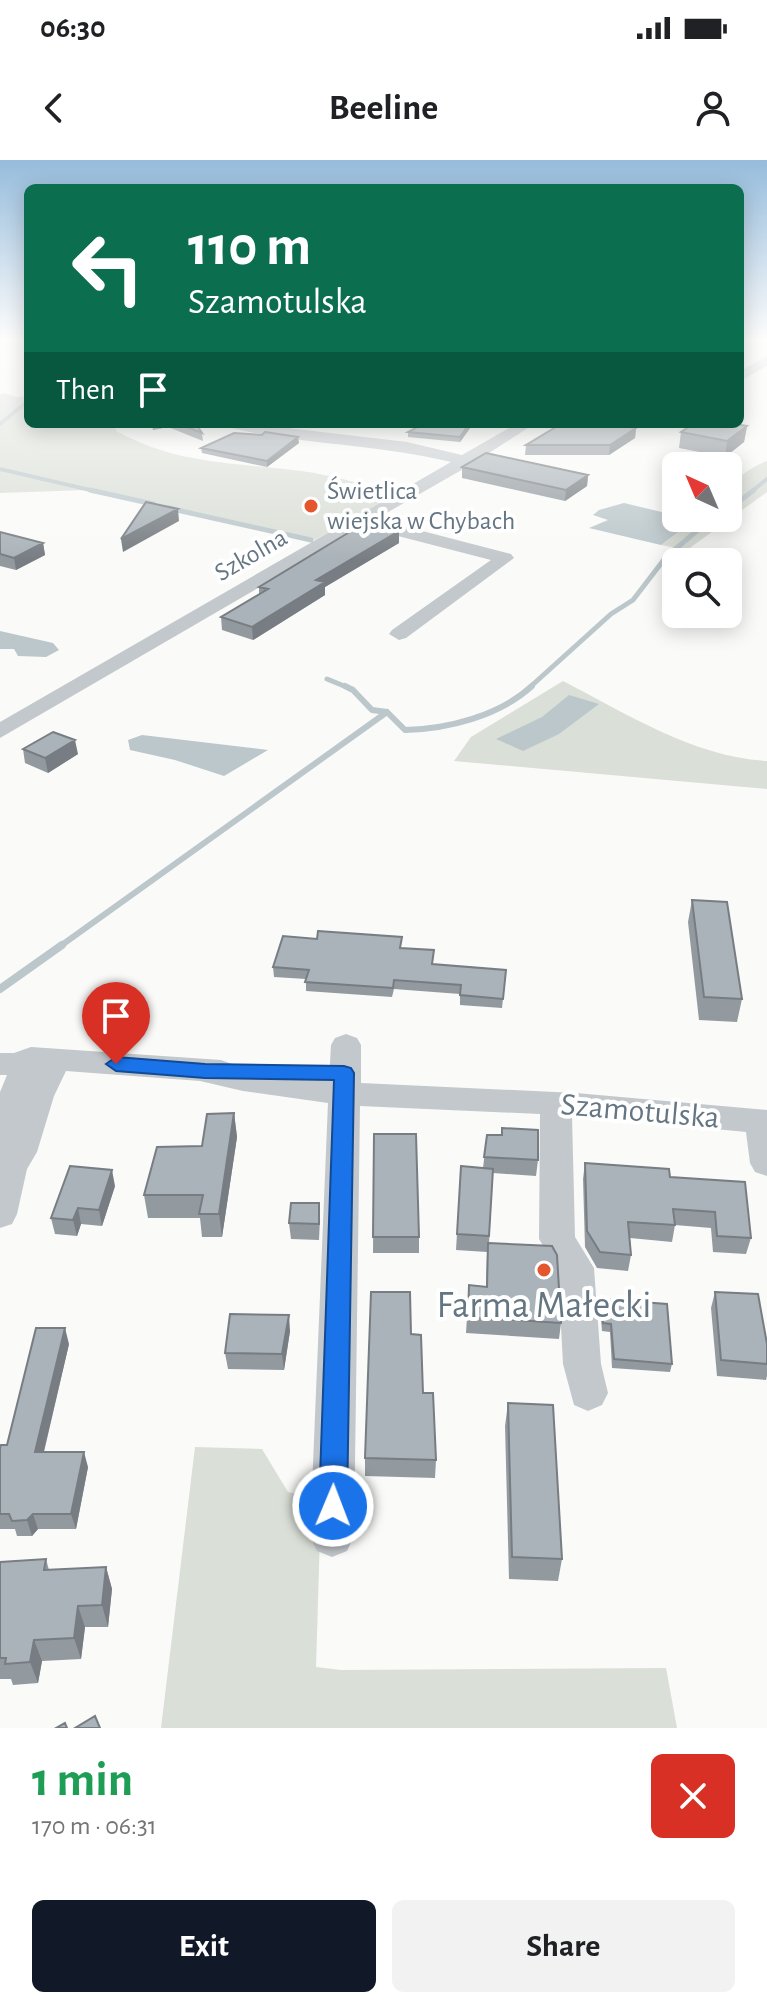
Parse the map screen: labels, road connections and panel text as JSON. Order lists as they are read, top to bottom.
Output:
{
  "streets": {
    "street": ["Szkolna", "Szamotulska"]
  },
  "places": ["Świetlica wiejska w Chybach", "Farma Małecki"],
  "north": "top left",
  "page": {
    "status": "06:30",
    "header": "Beeline",
    "turn": ["110 m", "Szamotulska"],
    "then": "Then",
    "heading": ["1 min", "170 m · 06:31"],
    "buttons": ["Exit", "Share"]
  }
}
